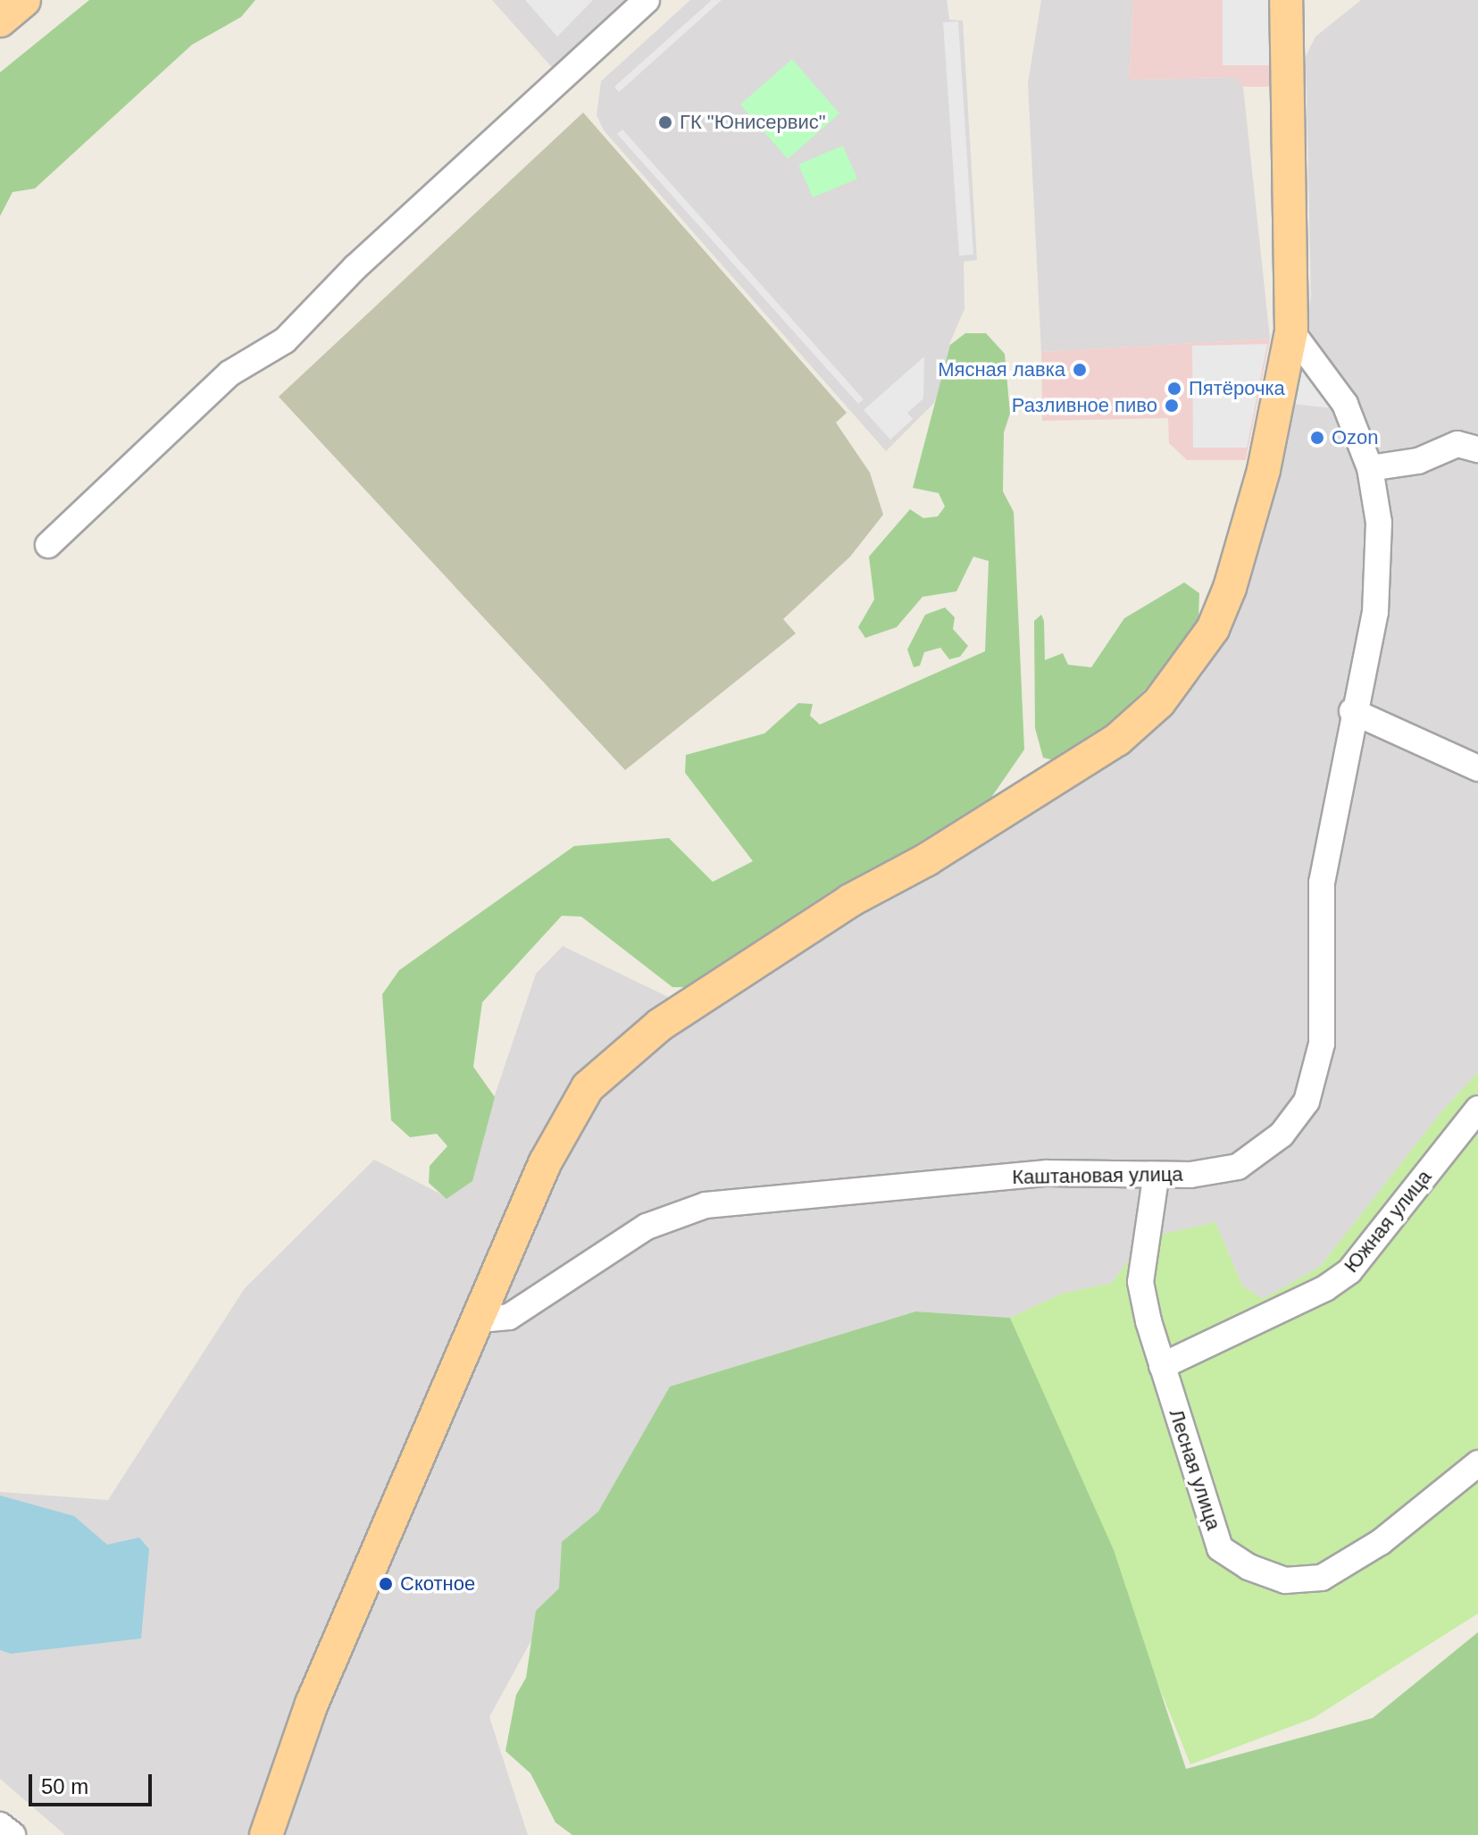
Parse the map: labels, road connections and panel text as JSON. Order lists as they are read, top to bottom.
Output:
{
  "streets": {
    "street": ["Каштановая улица", "Южная улица", "Лесная улица"]
  },
  "crossings": [
    ["Каштановая улица", "Лесная улица"],
    ["Южная улица", "Лесная улица"]
  ],
  "places": [
    "ГК \"Юнисервис\"",
    "Мясная лавка",
    "Пятёрочка",
    "Разливное пиво",
    "Ozon",
    "Скотное"
  ],
  "scale_bar": "50 m"
}
